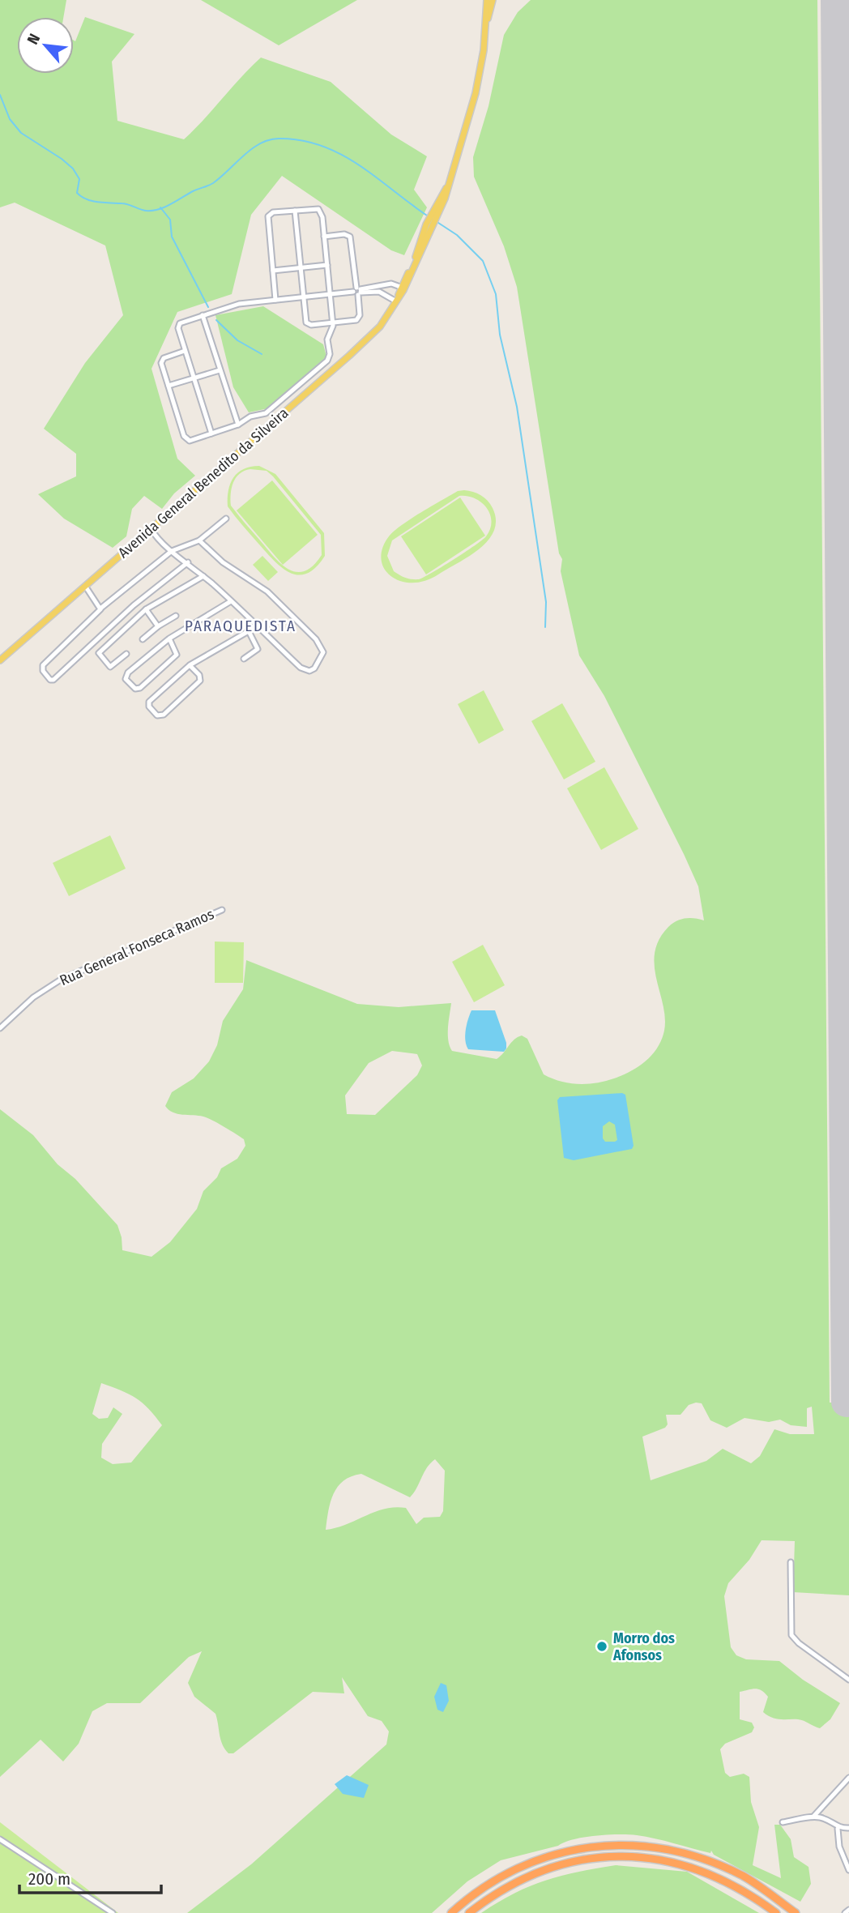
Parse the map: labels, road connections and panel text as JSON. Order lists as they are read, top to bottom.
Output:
{
  "streets": {
    "main road": ["Avenida General Benedito da Silveira"],
    "street": ["Rua General Fonseca Ramos"]
  },
  "districts": ["PARAQUEDISTA"],
  "places": ["Morro dos Afonsos"],
  "scale_bar": "200 m",
  "north": "top left"
}
